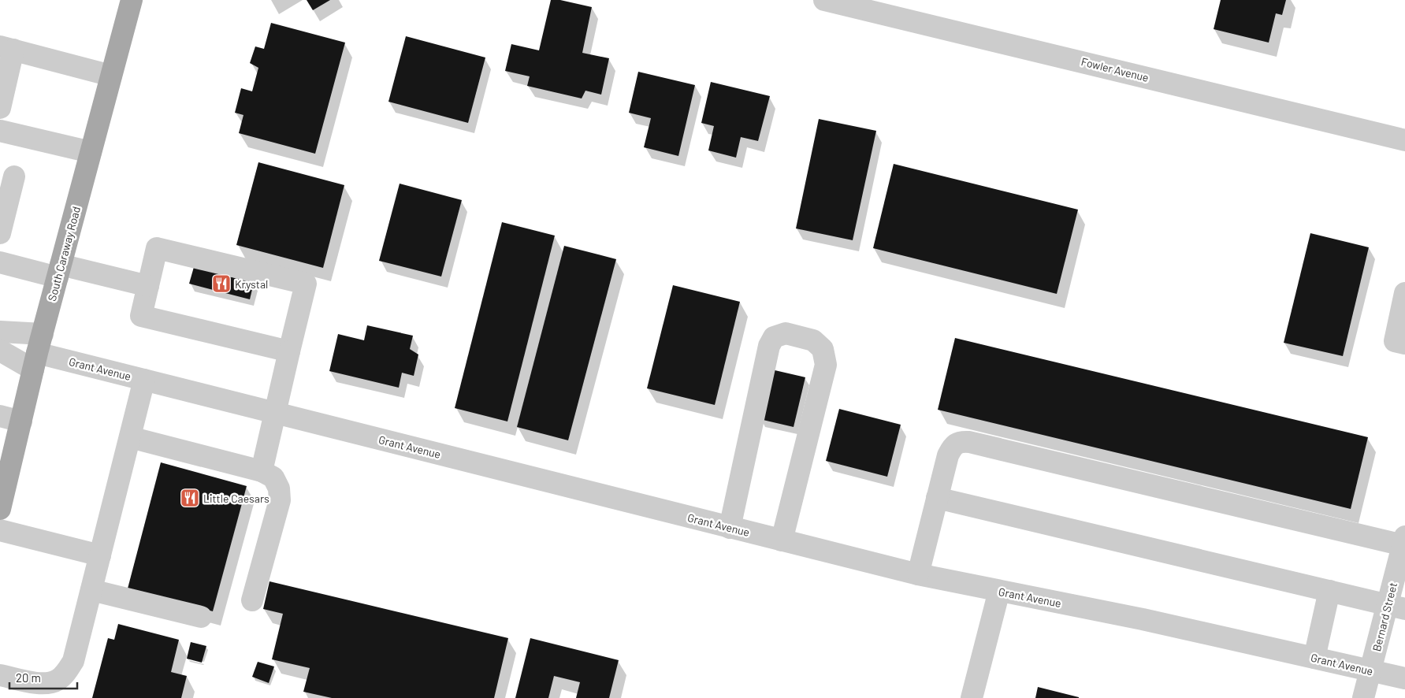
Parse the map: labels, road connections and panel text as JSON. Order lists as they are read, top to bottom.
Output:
{
  "streets": {
    "main road": ["South Caraway Road"],
    "street": ["Fowler Avenue", "Grant Avenue", "Bernard Street"]
  },
  "crossings": [
    ["South Caraway Road", "Grant Avenue"],
    ["Grant Avenue", "Bernard Street"]
  ],
  "places": {
    "restaurant": ["Krystal", "Little Caesars"]
  },
  "scale_bar": "20 m"
}
